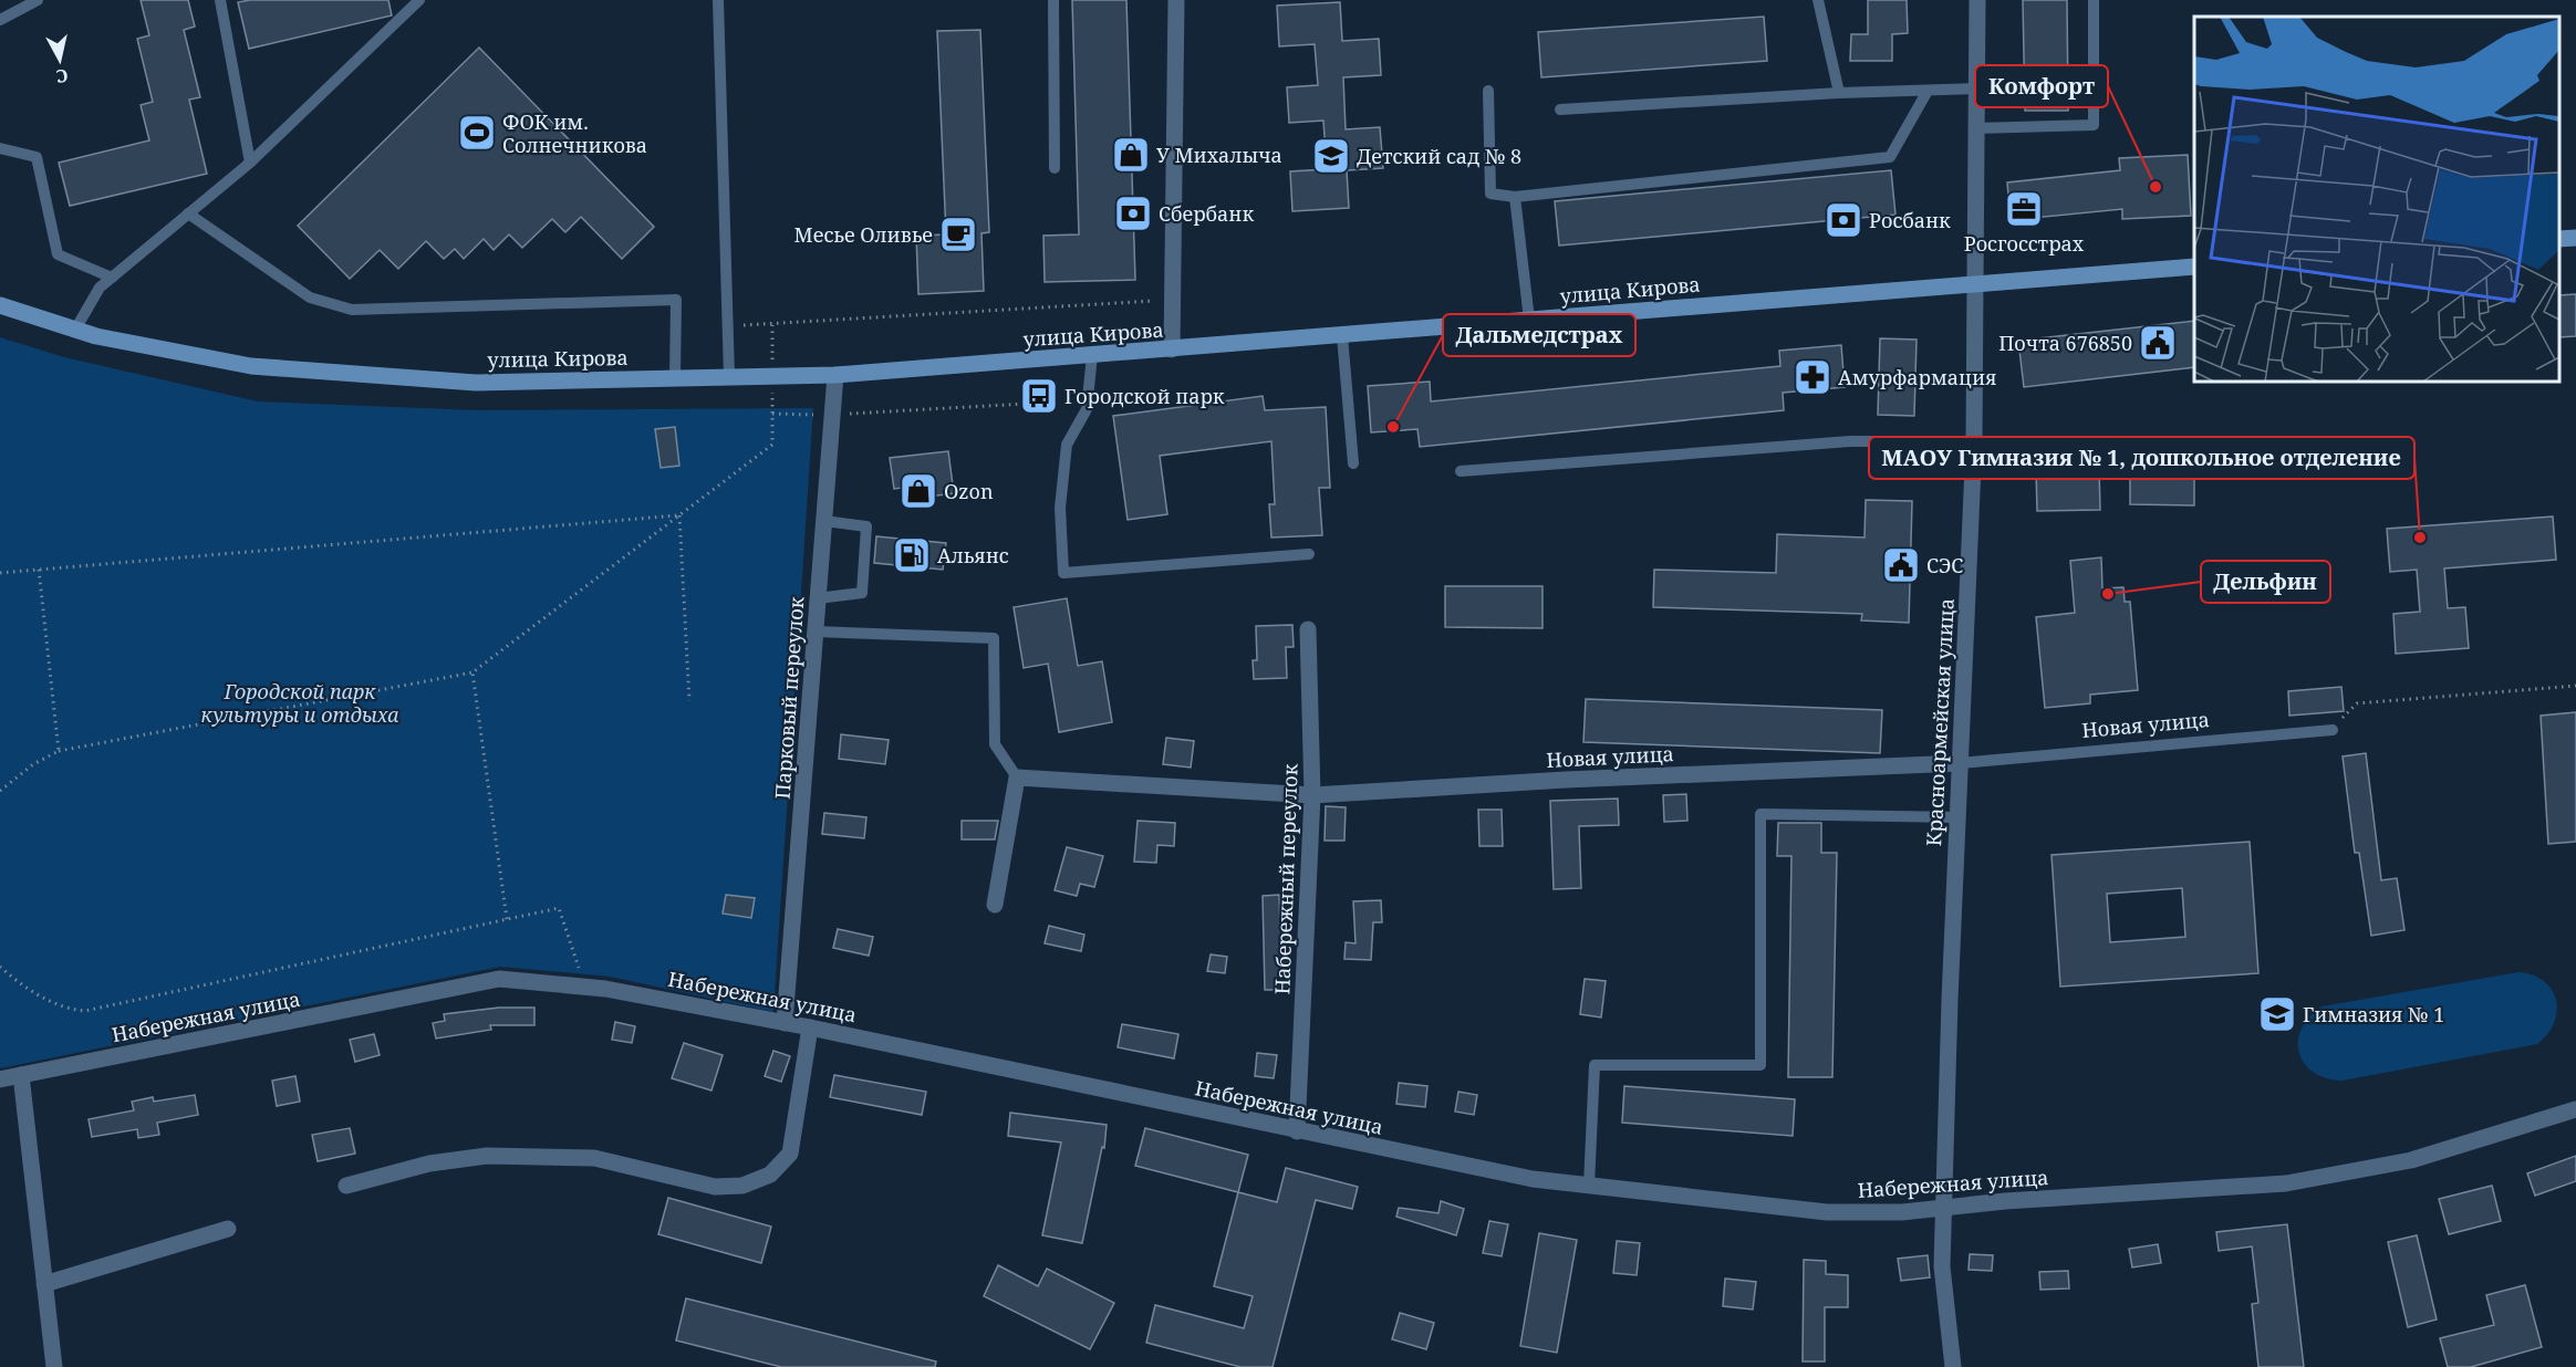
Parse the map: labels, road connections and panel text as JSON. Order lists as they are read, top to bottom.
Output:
{
  "streets": {
    "main road": ["улица Кирова"],
    "street": [
      "Парковый переулок",
      "Красноармейская улица",
      "Новая улица",
      "Набережный переулок",
      "Набережная улица"
    ]
  },
  "crossings": [
    ["улица Кирова", "Парковый переулок"],
    ["улица Кирова", "Красноармейская улица"],
    ["Парковый переулок", "Набережная улица"],
    ["Красноармейская улица", "Новая улица"],
    ["Красноармейская улица", "Набережная улица"],
    ["Новая улица", "Набережный переулок"],
    ["Набережный переулок", "Набережная улица"]
  ],
  "parks": ["Городской парк культуры и отдыха"],
  "places": {
    "sports": ["ФОК им. Солнечникова"],
    "shop": ["У Михалыча", "Ozon"],
    "school or university": ["Детский сад № 8", "Гимназия № 1"],
    "other": [
      "Комфорт",
      "Дальмедстрах",
      "МАОУ Гимназия № 1, дошкольное отделение",
      "Дельфин"
    ],
    "office": ["Росгосстрах"],
    "bank": ["Сбербанк", "Росбанк"],
    "cafe": ["Месье Оливье"],
    "public building": ["Почта 676850", "СЭС"],
    "pharmacy": ["Амурфармация"],
    "bus stop": ["Городской парк"],
    "fuel station": ["Альянс"]
  },
  "north": "bottom"
}
